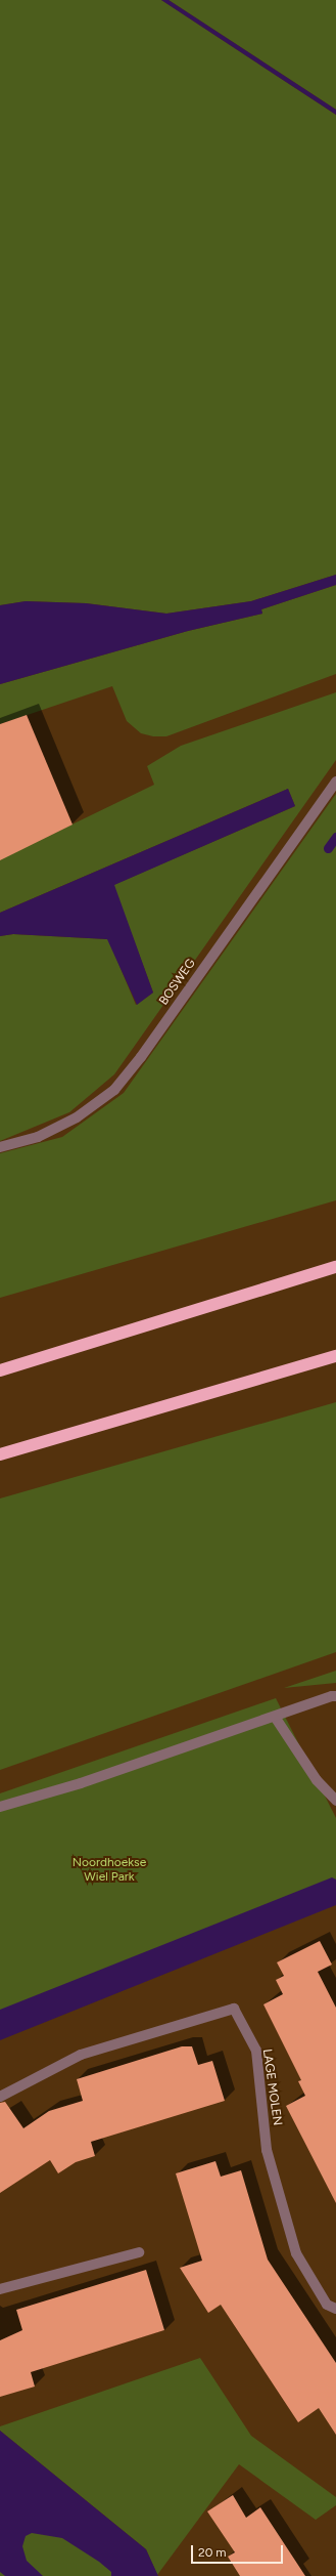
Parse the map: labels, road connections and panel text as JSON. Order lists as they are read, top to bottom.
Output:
{
  "streets": {
    "street": ["BOSWEG", "LAGE MOLEN"]
  },
  "parks": ["Noordhoekse Wiel Park"],
  "scale_bar": "20 m"
}
